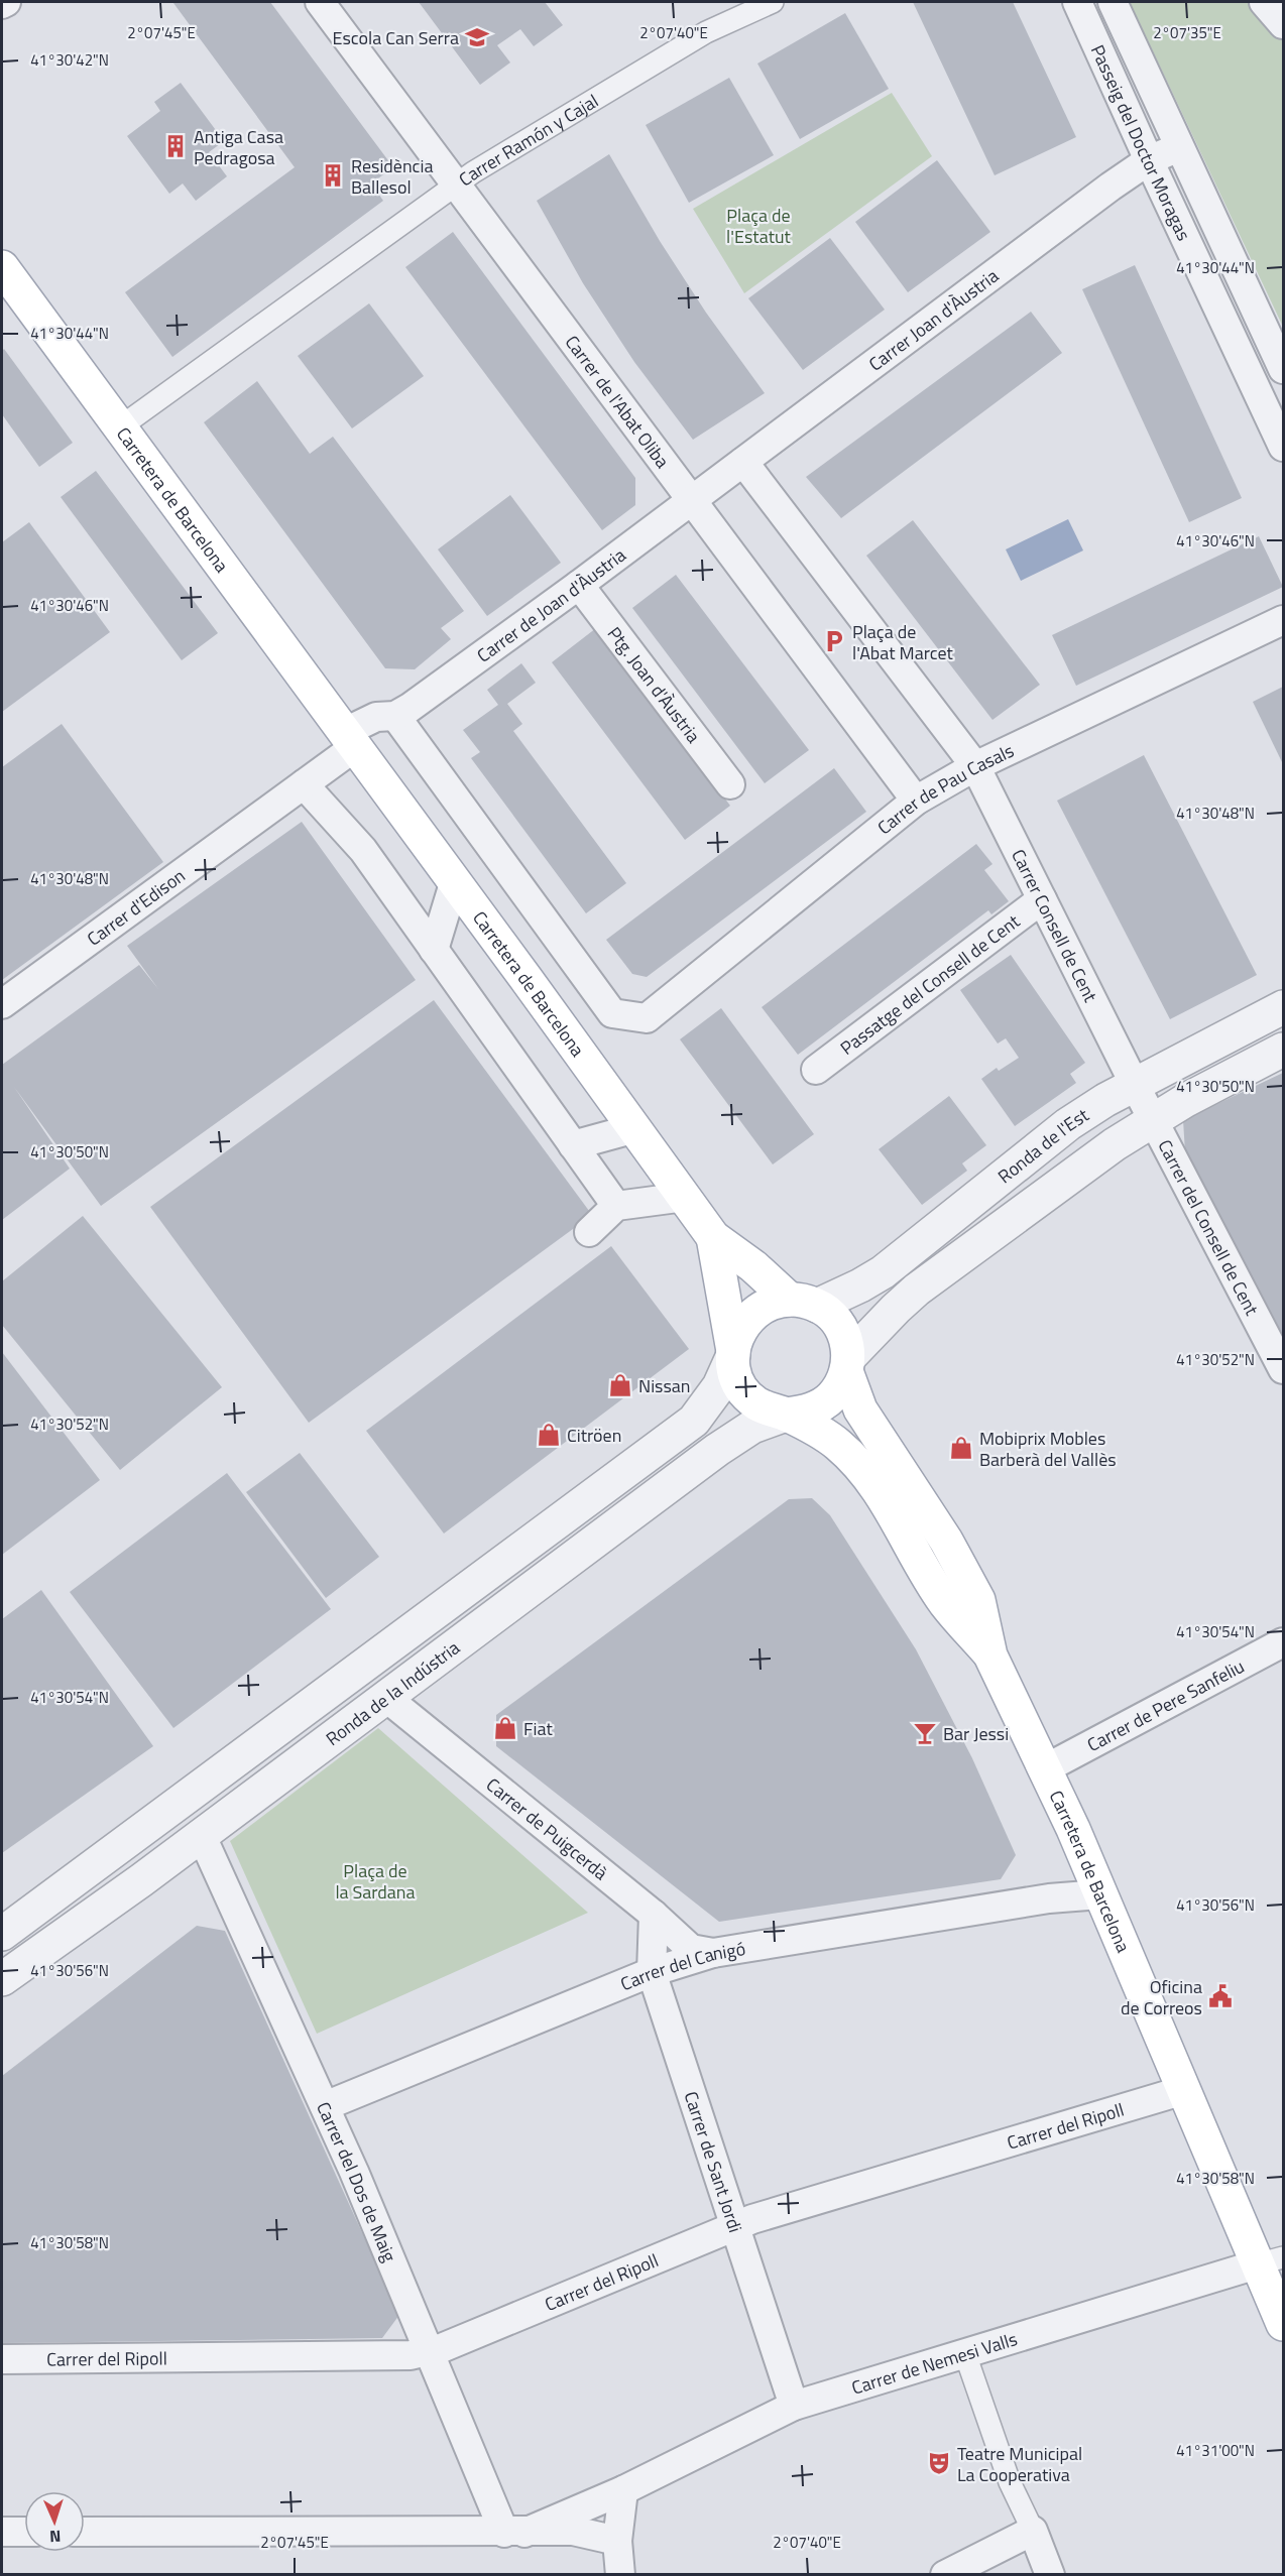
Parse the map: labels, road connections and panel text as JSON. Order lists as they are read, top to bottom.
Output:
{
  "streets": {
    "main road": ["Carretera de Barcelona"],
    "street": [
      "Carrer Ramón y Cajal",
      "Passeig del Doctor Moragas",
      "Carrer Joan d'Àustria",
      "Carrer de l'Abat Oliba",
      "Carrer de Joan d'Àustria",
      "Ptg. Joan d'Àustria",
      "Carrer de Pau Casals",
      "Carrer d'Edison",
      "Carrer Consell de Cent",
      "Passatge del Consell de Cent",
      "Ronda de l'Est",
      "Carrer del Consell de Cent",
      "Ronda de la Indústria",
      "Carrer de Pere Sanfeliu",
      "Carrer de Puigcerdà",
      "Carrer del Canigó",
      "Carrer del Ripoll",
      "Carrer de Sant Jordi",
      "Carrer del Dos de Maig",
      "Carrer de Nemesi Valls"
    ]
  },
  "crossings": [
    ["Carrer Ramón y Cajal", "Carrer de l'Abat Oliba"],
    ["Carrer Ramón y Cajal", "Carretera de Barcelona"],
    ["Passeig del Doctor Moragas", "Carrer Joan d'Àustria"],
    ["Carrer Joan d'Àustria", "Carrer de l'Abat Oliba"],
    ["Carrer Joan d'Àustria", "Carrer de Joan d'Àustria"],
    ["Carrer de l'Abat Oliba", "Carrer de Joan d'Àustria"],
    ["Carrer de l'Abat Oliba", "Carrer de Pau Casals"],
    ["Carretera de Barcelona", "Carrer d'Edison"],
    ["Carretera de Barcelona", "Ronda de l'Est"],
    ["Carretera de Barcelona", "Ronda de la Indústria"],
    ["Carretera de Barcelona", "Carrer de Pere Sanfeliu"],
    ["Carretera de Barcelona", "Carrer del Canigó"],
    ["Carretera de Barcelona", "Carrer del Ripoll"],
    ["Carretera de Barcelona", "Carrer de Nemesi Valls"],
    ["Carrer de Joan d'Àustria", "Ptg. Joan d'Àustria"],
    ["Carrer de Joan d'Àustria", "Carrer de Pau Casals"],
    ["Carrer de Pau Casals", "Carrer Consell de Cent"],
    ["Carrer Consell de Cent", "Passatge del Consell de Cent"],
    ["Carrer Consell de Cent", "Ronda de l'Est"],
    ["Carrer Consell de Cent", "Carrer del Consell de Cent"],
    ["Ronda de l'Est", "Carrer del Consell de Cent"],
    ["Ronda de l'Est", "Ronda de la Indústria"],
    ["Ronda de la Indústria", "Carrer de Puigcerdà"],
    ["Ronda de la Indústria", "Carrer del Dos de Maig"],
    ["Carrer de Puigcerdà", "Carrer del Canigó"],
    ["Carrer de Puigcerdà", "Carrer de Sant Jordi"],
    ["Carrer del Canigó", "Carrer de Sant Jordi"],
    ["Carrer del Canigó", "Carrer del Dos de Maig"],
    ["Carrer del Ripoll", "Carrer de Sant Jordi"],
    ["Carrer del Ripoll", "Carrer del Dos de Maig"],
    ["Carrer de Sant Jordi", "Carrer de Nemesi Valls"],
    ["Carrer del Dos de Maig", "Carrer de Nemesi Valls"]
  ],
  "parks": ["Plaça de l'Estatut", "Plaça de la Sardana"],
  "places": {
    "school or university": ["Escola Can Serra"],
    "building": ["Antiga Casa Pedragosa", "Residència Ballesol"],
    "parking": ["Plaça de l'Abat Marcet"],
    "shop": [
      "Nissan",
      "Citröen",
      "Mobiprix Mobles Barberà del Vallès",
      "Fiat"
    ],
    "bar": ["Bar Jessi"],
    "public building": ["Oficina de Correos"],
    "theatre": ["Teatre Municipal La Cooperativa"]
  },
  "north": "bottom",
  "coordinates": [
    "2°07'45\"E",
    "2°07'40\"E",
    "2°07'35\"E",
    "41°30'42\"N",
    "41°30'44\"N",
    "41°30'46\"N",
    "41°30'48\"N",
    "41°30'50\"N",
    "41°30'52\"N",
    "41°30'54\"N",
    "41°30'56\"N",
    "41°30'58\"N",
    "41°31'00\"N"
  ]
}
